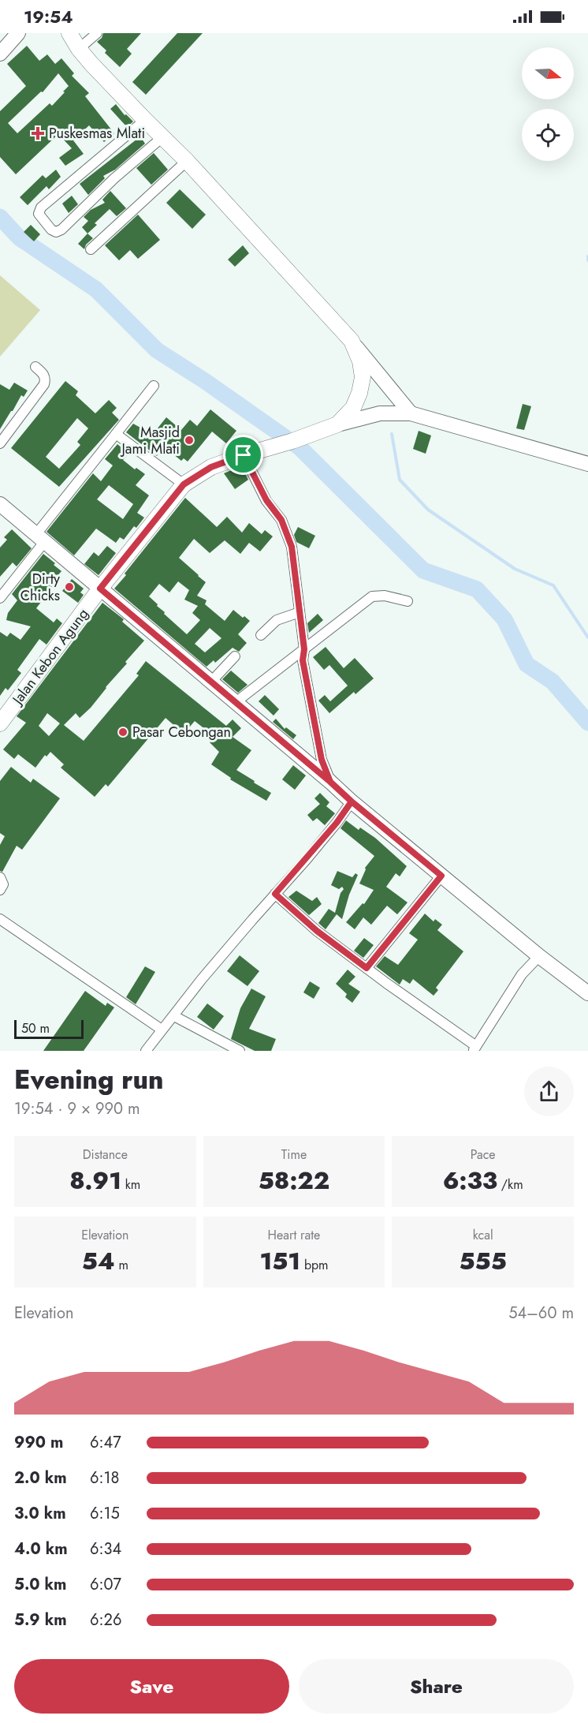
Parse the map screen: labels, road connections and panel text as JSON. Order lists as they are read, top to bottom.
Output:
{
  "streets": {
    "main road": ["Jalan Kebon Agung"]
  },
  "places": {
    "health": ["Puskesmas Mlati"],
    "other": ["Masjid Jami Mlati", "Dirty Chicks", "Pasar Cebongan"]
  },
  "scale_bar": "50 m",
  "north": "right",
  "page": {
    "status": "19:54",
    "scale": "50 m",
    "heading": ["Evening run", "19:54 · 9 × 990 m"],
    "stats": [
      ["Distance", "8.91 km"],
      ["Time", "58:22"],
      ["Pace", "6:33 /km"],
      ["Elevation", "54 m"],
      ["Heart rate", "151 bpm"],
      ["kcal", "555"]
    ],
    "chart": ["Elevation", "54–60 m"],
    "list": [
      {
        "name": "990 m",
        "note": "6:47"
      },
      {
        "name": "2.0 km",
        "note": "6:18"
      },
      {
        "name": "3.0 km",
        "note": "6:15"
      },
      {
        "name": "4.0 km",
        "note": "6:34"
      },
      {
        "name": "5.0 km",
        "note": "6:07"
      },
      {
        "name": "5.9 km",
        "note": "6:26"
      }
    ],
    "buttons": ["Save", "Share"]
  }
}
